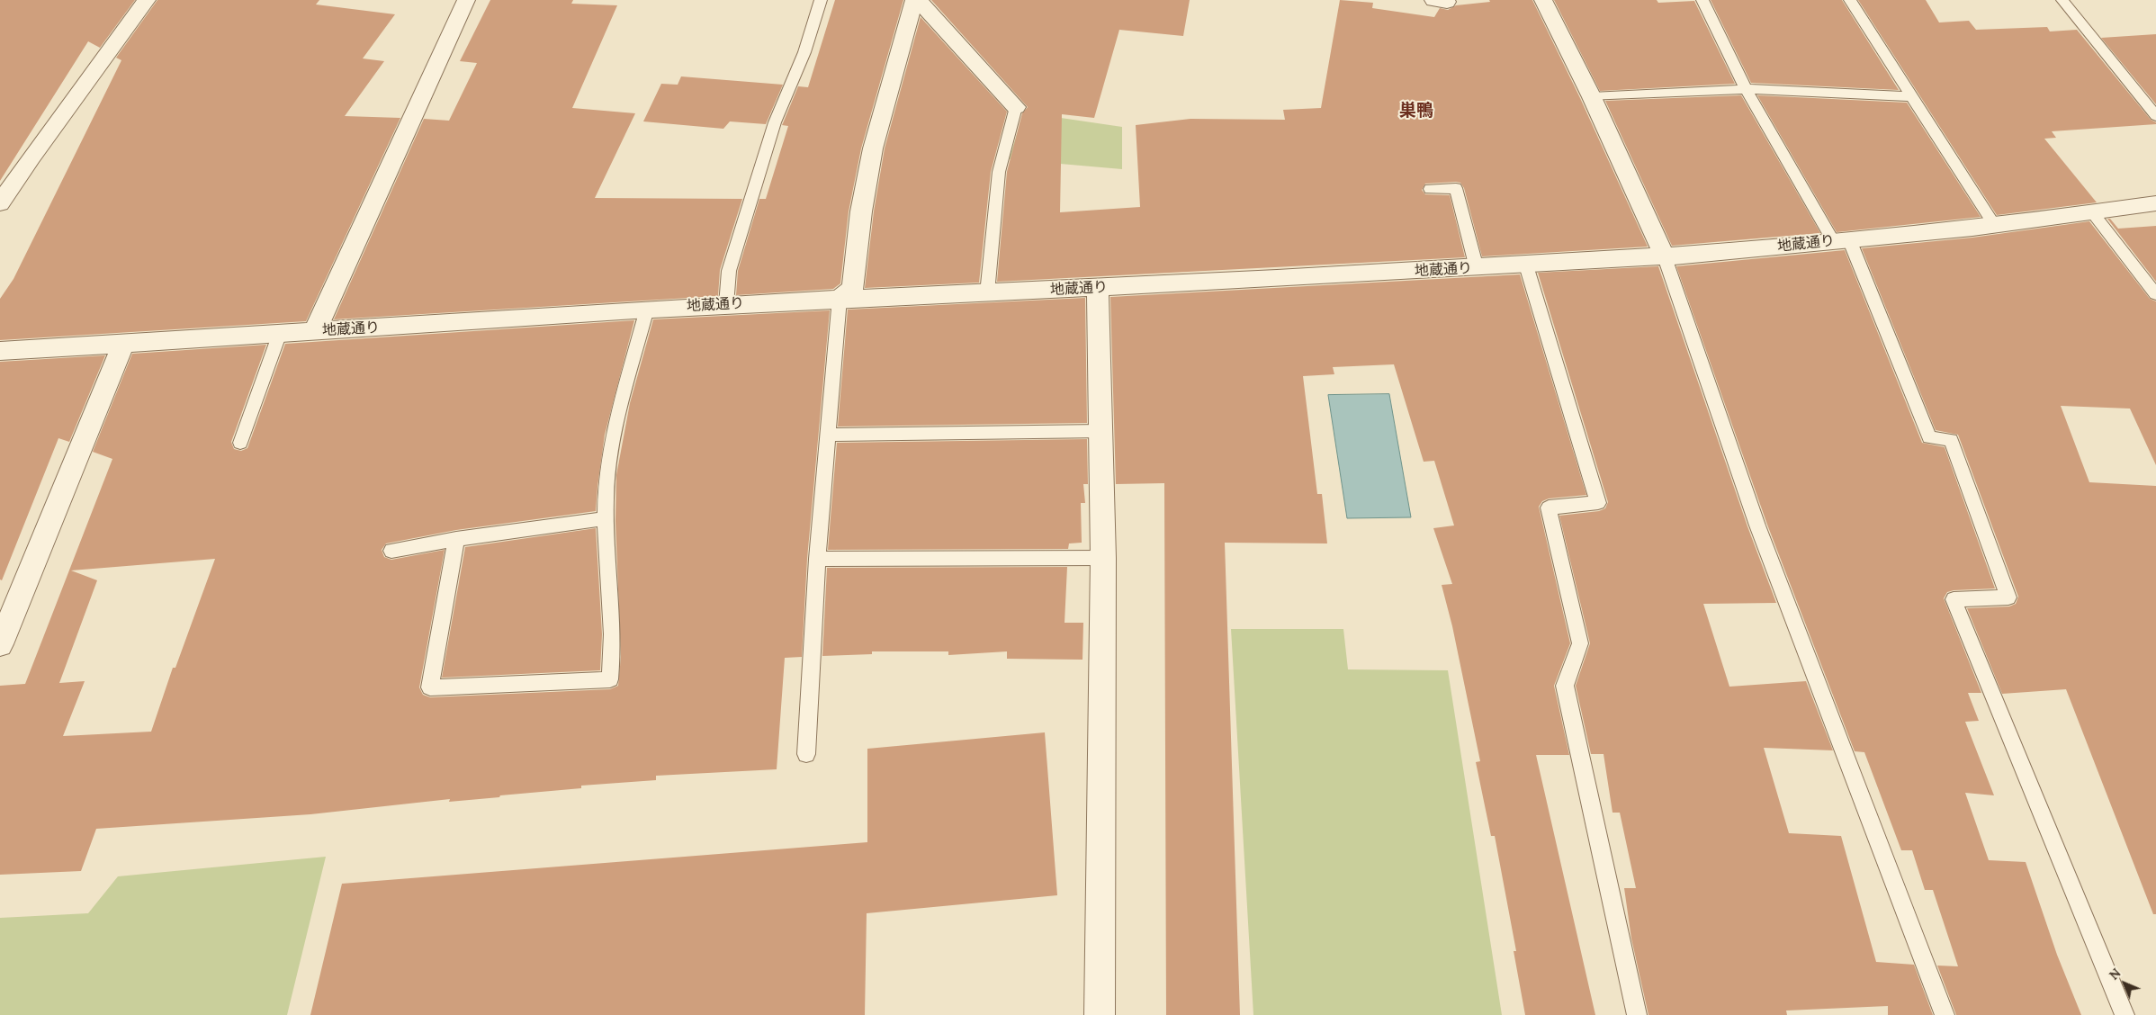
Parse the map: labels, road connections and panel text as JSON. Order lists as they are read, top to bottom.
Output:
{
  "streets": {
    "street": ["地蔵通り"]
  },
  "districts": ["巣鴨"],
  "north": "top left"
}
